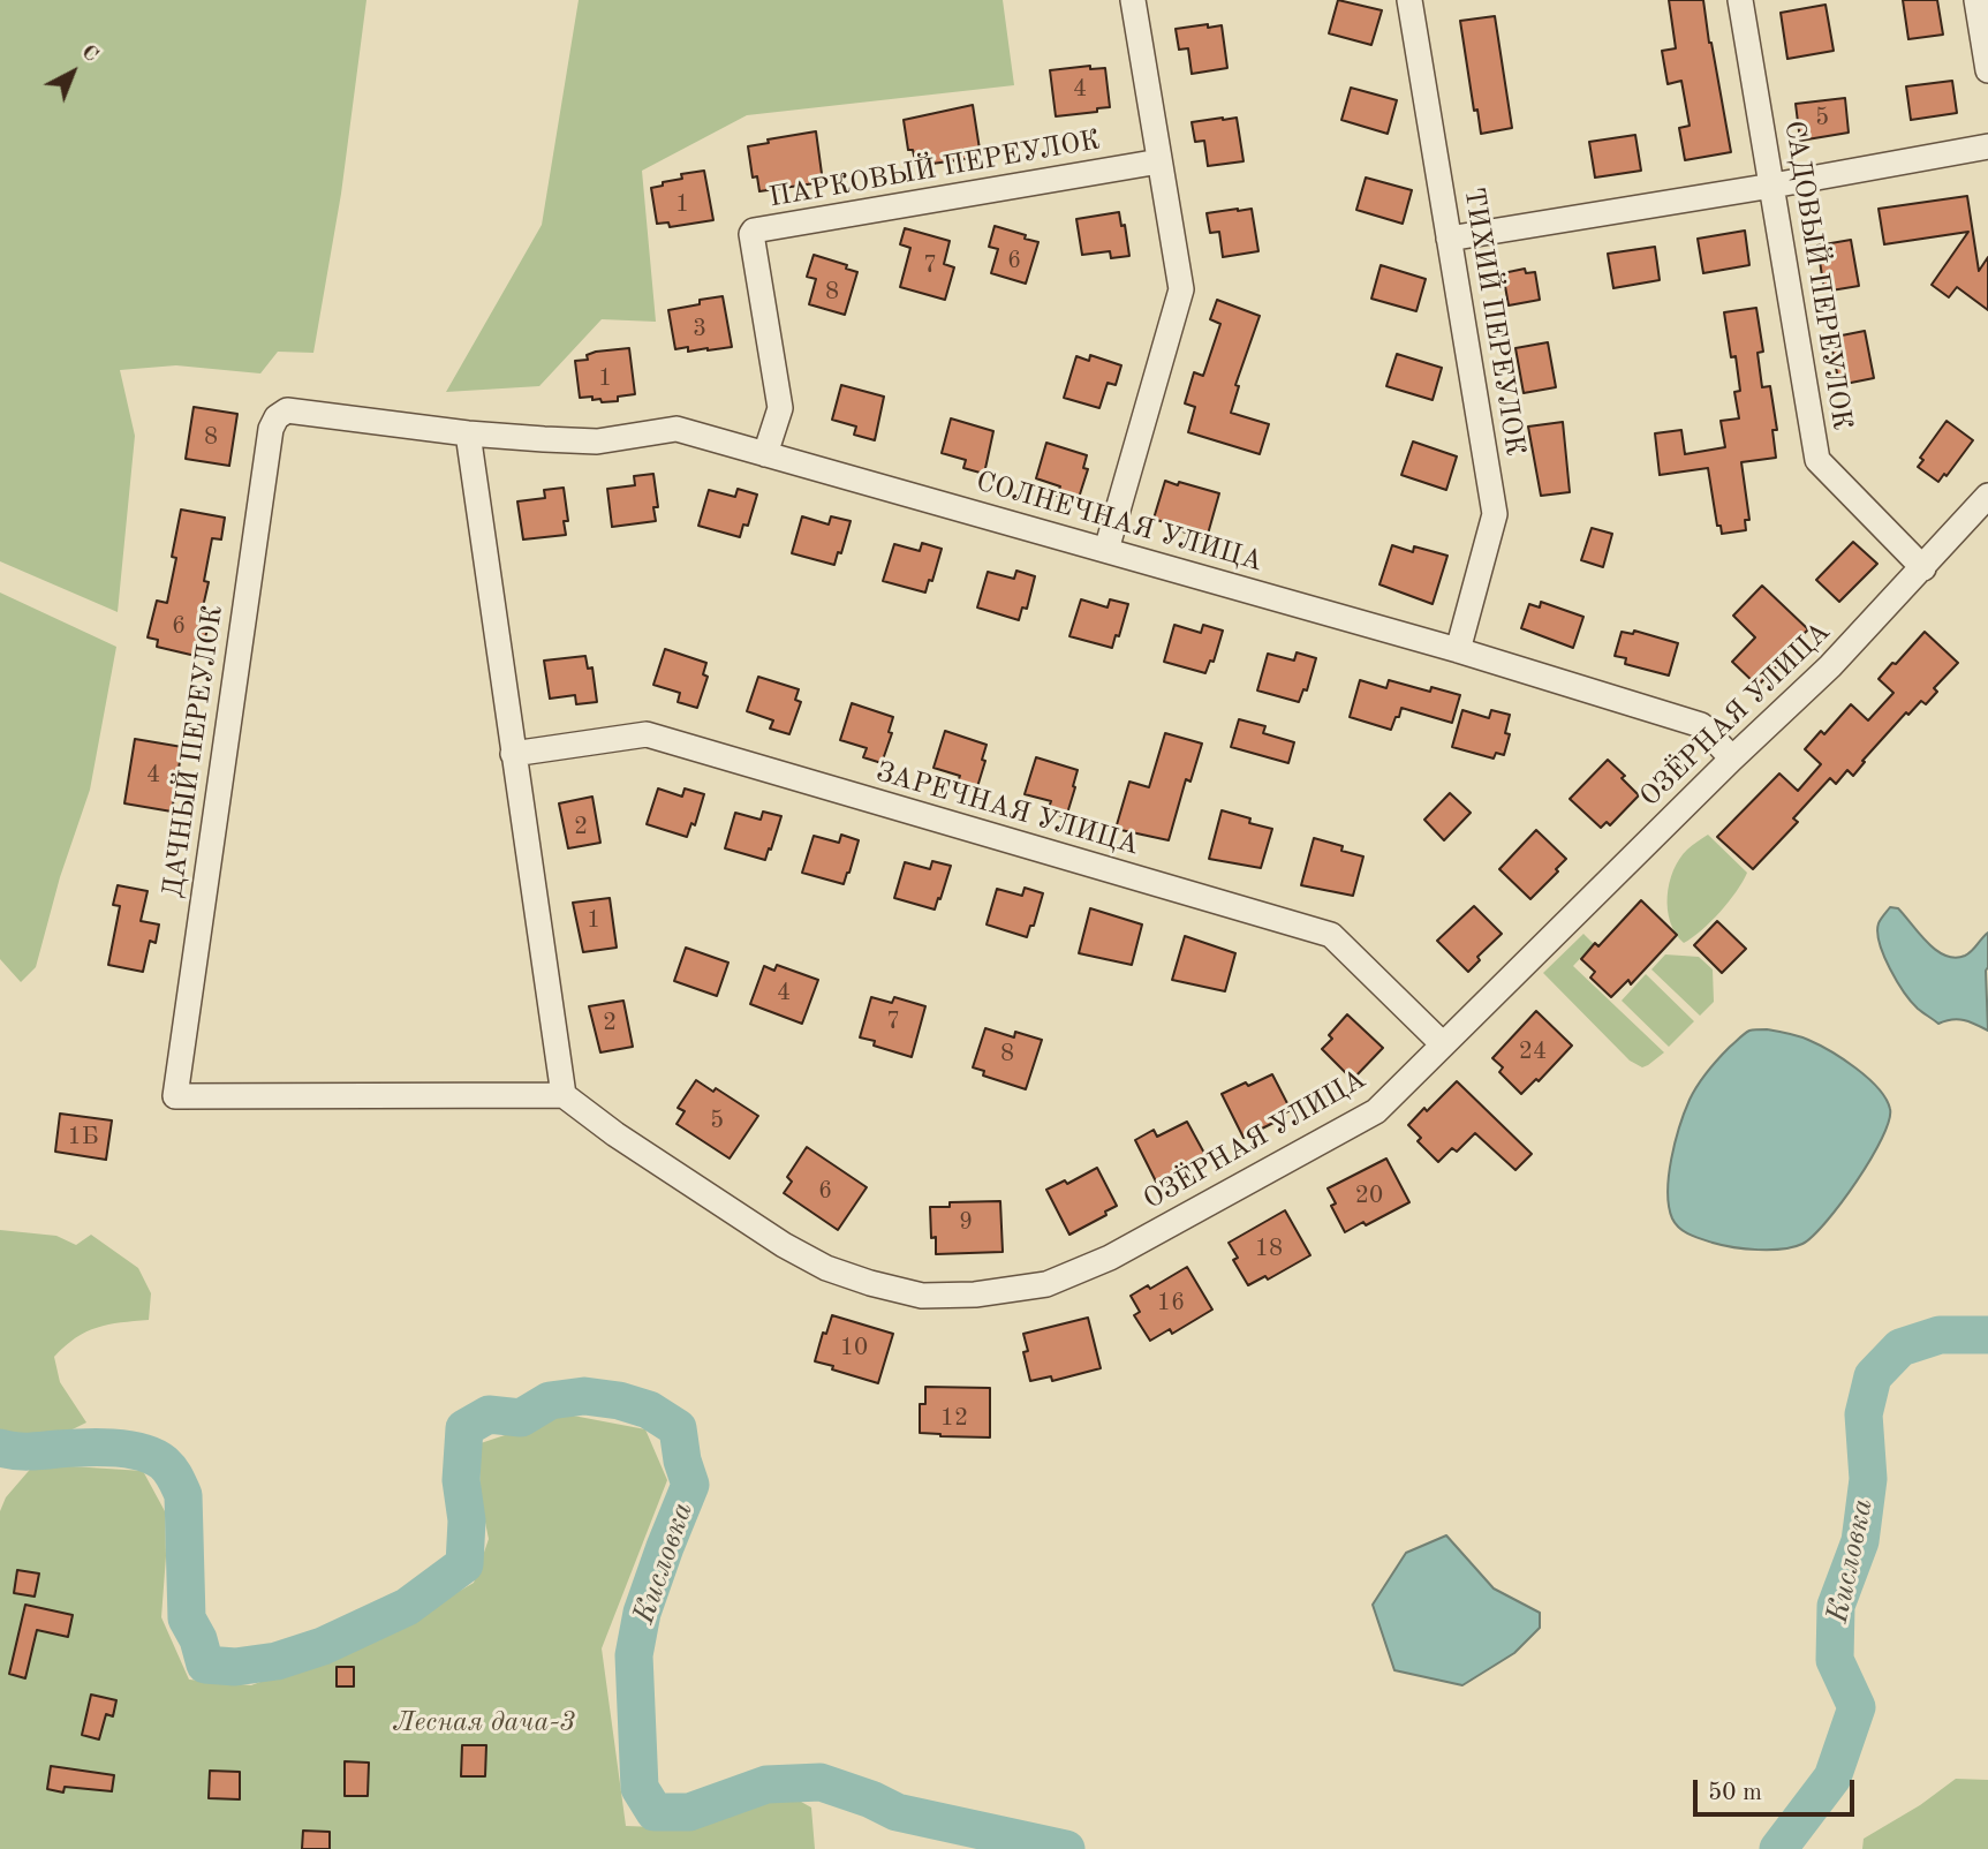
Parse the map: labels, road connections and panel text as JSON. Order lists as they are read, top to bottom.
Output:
{
  "streets": {
    "street": [
      "ПАРКОВЫЙ ПЕРЕУЛОК",
      "САДОВЫЙ ПЕРЕУЛОК",
      "ТИХИЙ ПЕРЕУЛОК",
      "СОЛНЕЧНАЯ УЛИЦА",
      "ОЗЁРНАЯ УЛИЦА",
      "ДАЧНЫЙ ПЕРЕУЛОК",
      "ЗАРЕЧНАЯ УЛИЦА"
    ]
  },
  "crossings": [
    ["ПАРКОВЫЙ ПЕРЕУЛОК", "СОЛНЕЧНАЯ УЛИЦА"],
    ["САДОВЫЙ ПЕРЕУЛОК", "ОЗЁРНАЯ УЛИЦА"],
    ["ТИХИЙ ПЕРЕУЛОК", "СОЛНЕЧНАЯ УЛИЦА"],
    ["СОЛНЕЧНАЯ УЛИЦА", "ОЗЁРНАЯ УЛИЦА"],
    ["СОЛНЕЧНАЯ УЛИЦА", "ДАЧНЫЙ ПЕРЕУЛОК"],
    ["ОЗЁРНАЯ УЛИЦА", "ДАЧНЫЙ ПЕРЕУЛОК"],
    ["ОЗЁРНАЯ УЛИЦА", "ЗАРЕЧНАЯ УЛИЦА"]
  ],
  "water": ["Кисловка"],
  "parks": ["Лесная дача-3"],
  "house_numbers": [
    "4",
    "5",
    "1",
    "6",
    "7",
    "8",
    "3",
    "1",
    "8",
    "6",
    "4",
    "2",
    "1",
    "4",
    "7",
    "2",
    "24",
    "8",
    "5",
    "1Б",
    "6",
    "20",
    "9",
    "18",
    "16",
    "10",
    "12"
  ],
  "scale_bar": "50 m",
  "north": "top right"
}
